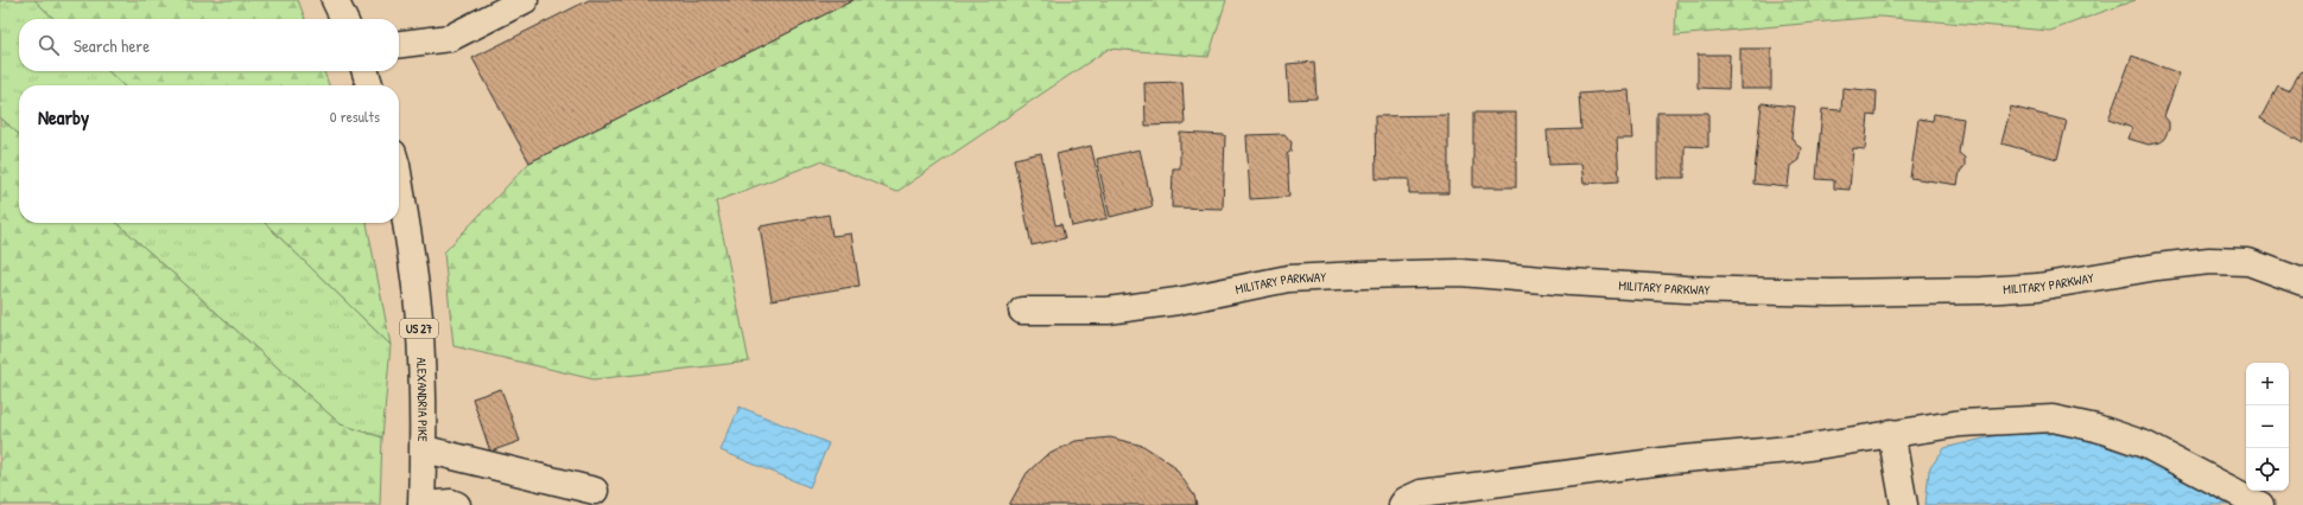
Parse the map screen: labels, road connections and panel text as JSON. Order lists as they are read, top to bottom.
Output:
{
  "streets": {
    "street": ["MILITARY PARKWAY", "US 27", "ALEXANDRIA PIKE"]
  },
  "page": {
    "search": "Search here",
    "heading": ["Nearby", "0 results"],
    "map_buttons": ["+", "−"]
  }
}
